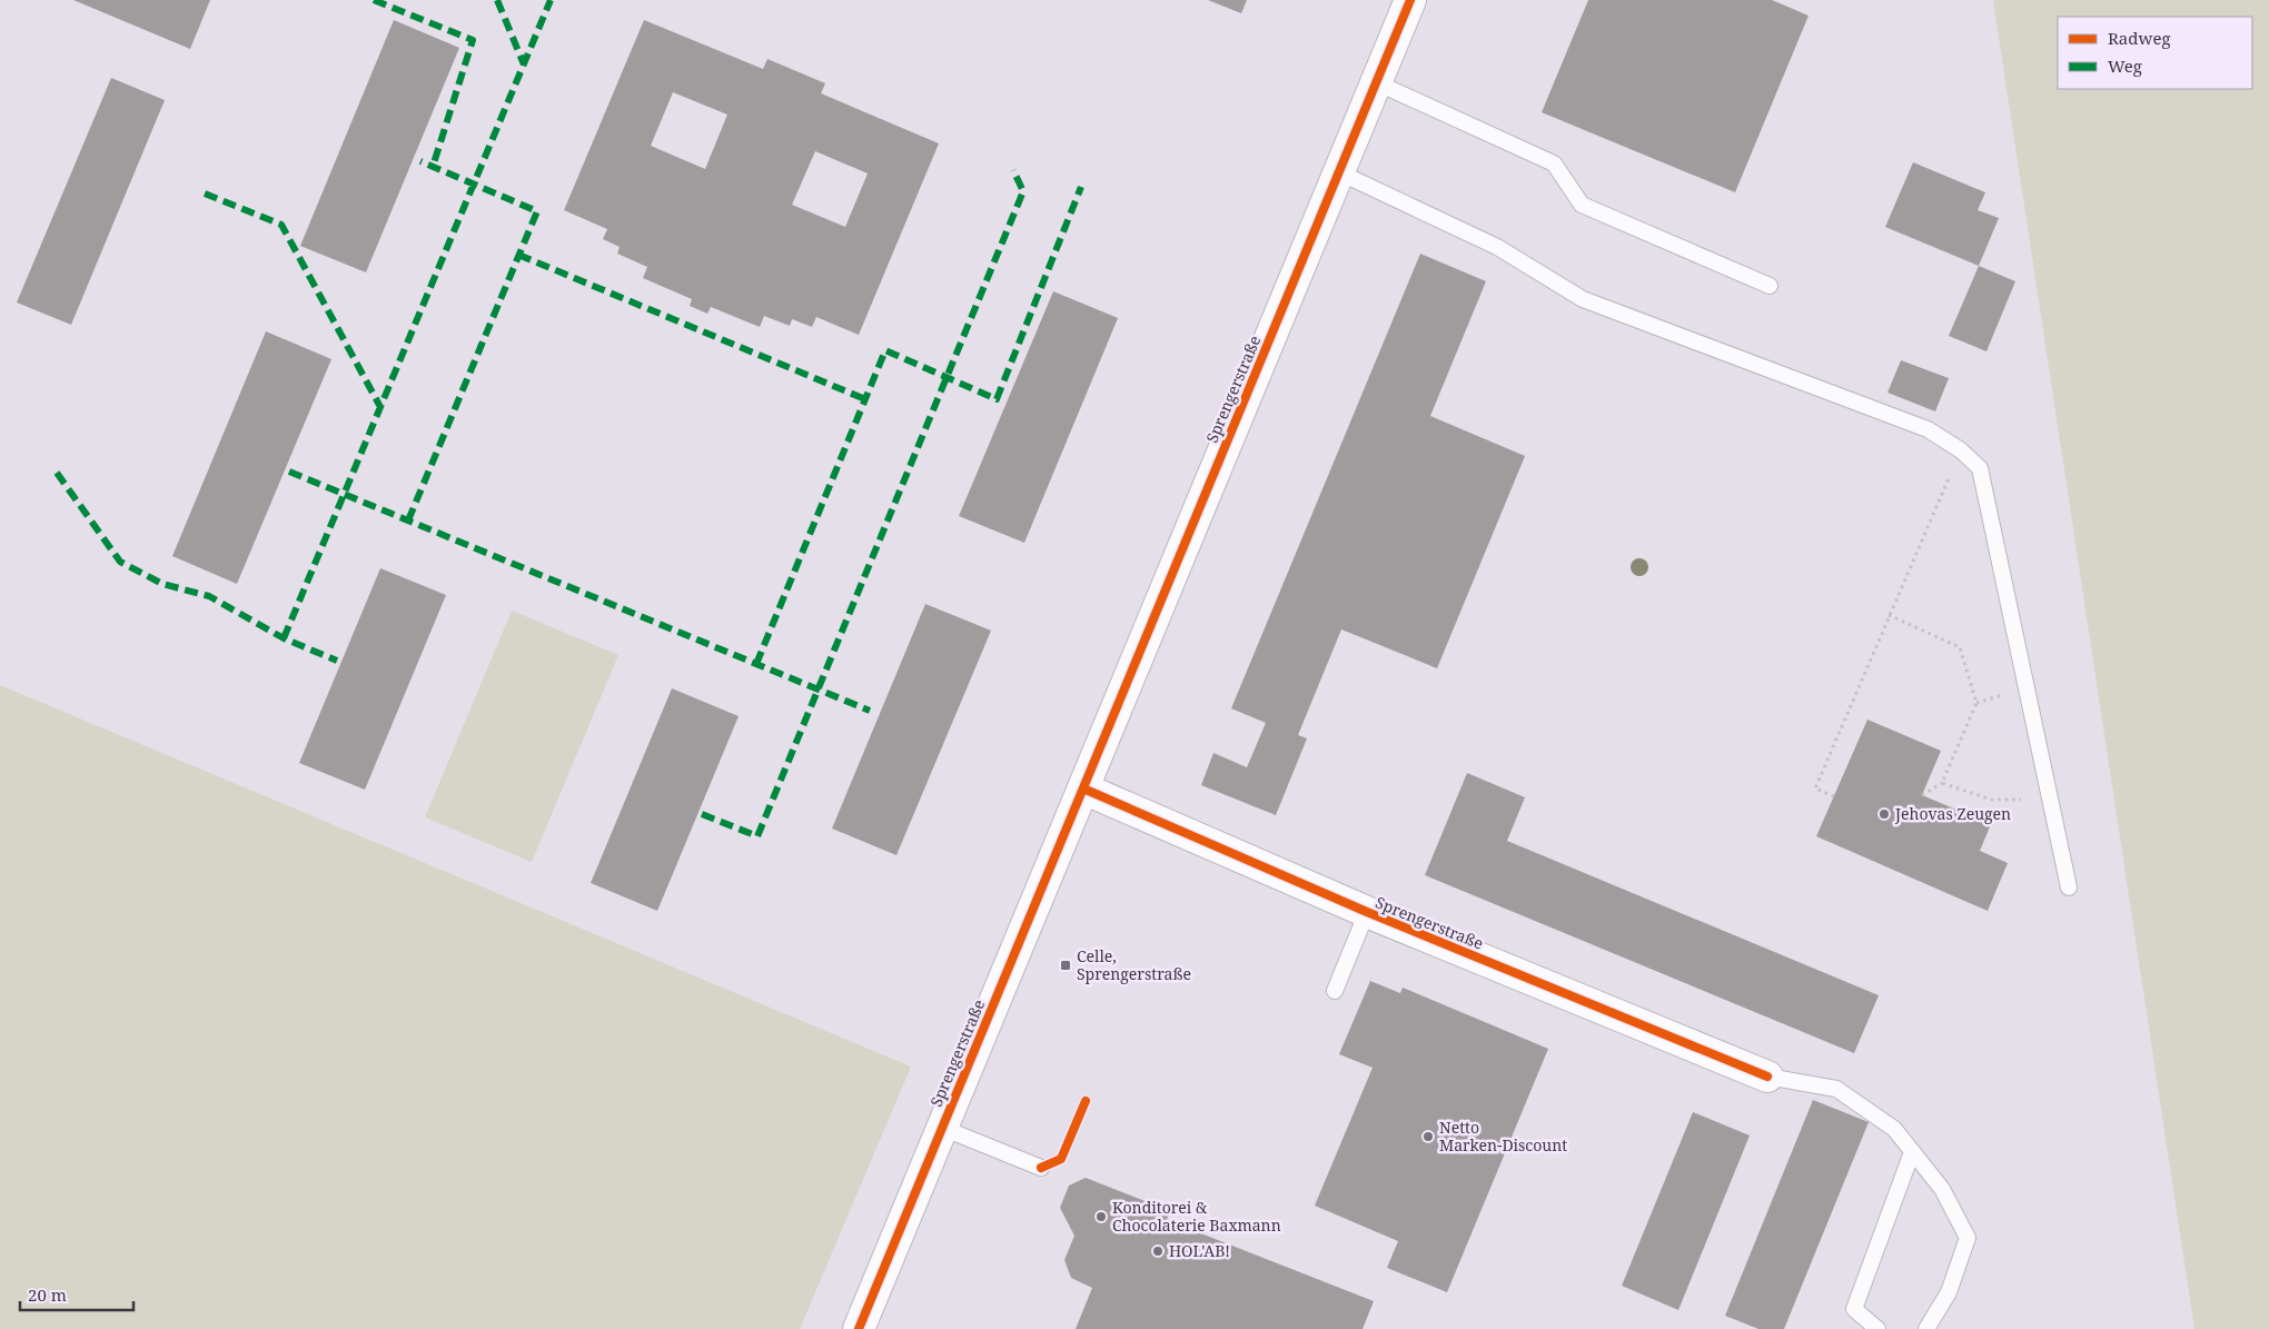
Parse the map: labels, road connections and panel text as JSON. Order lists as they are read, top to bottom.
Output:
{
  "streets": {
    "street": ["Sprengerstraße"]
  },
  "places": {
    "other": [
      "Jehovas Zeugen",
      "Netto Marken-Discount",
      "Konditorei & Chocolaterie Baxmann",
      "HOL'AB!"
    ],
    "transit": ["Celle, Sprengerstraße"]
  },
  "legend": ["Radweg", "Weg"],
  "scale_bar": "20 m"
}
